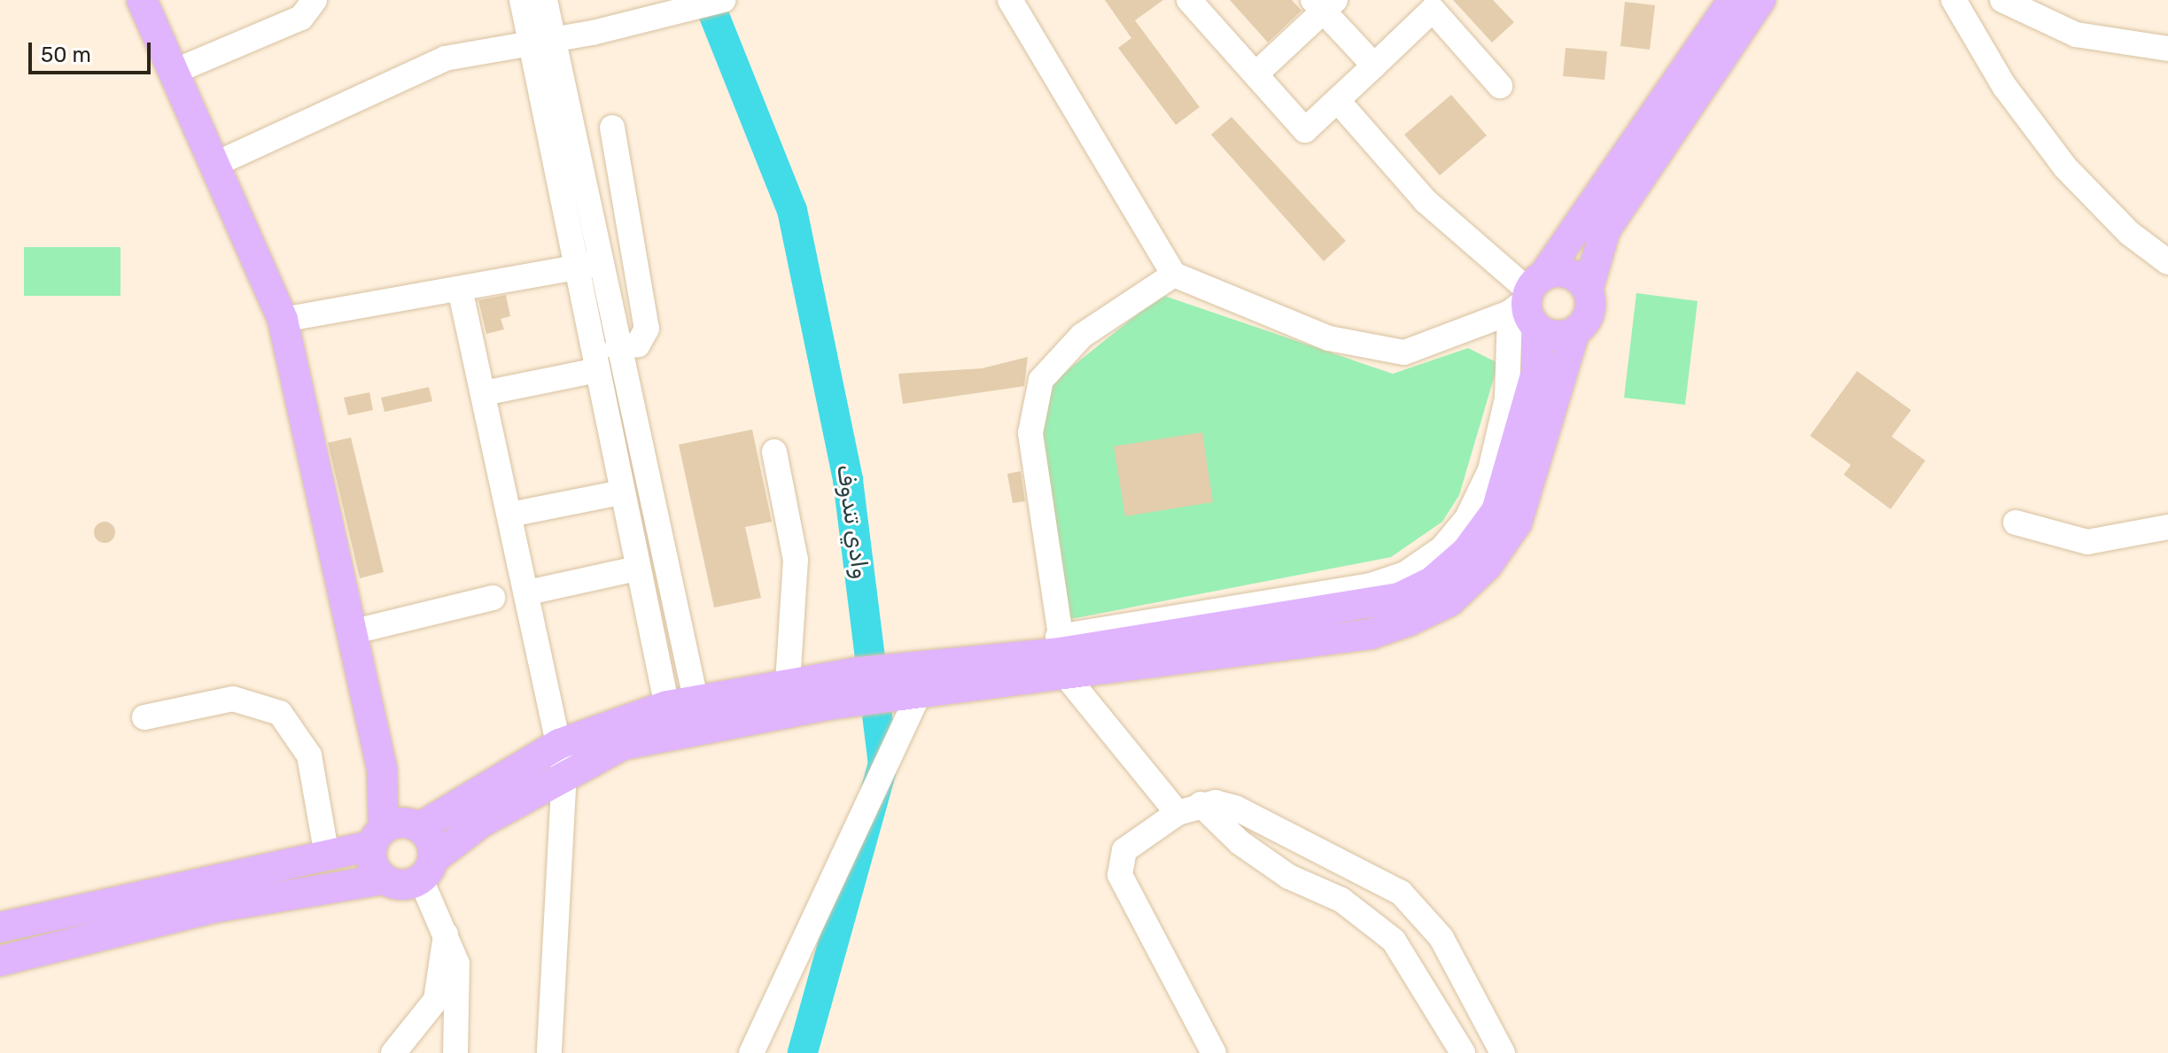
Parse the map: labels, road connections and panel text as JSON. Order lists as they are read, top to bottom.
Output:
{
  "water": ["وادي تندوف"],
  "scale_bar": "50 m"
}
